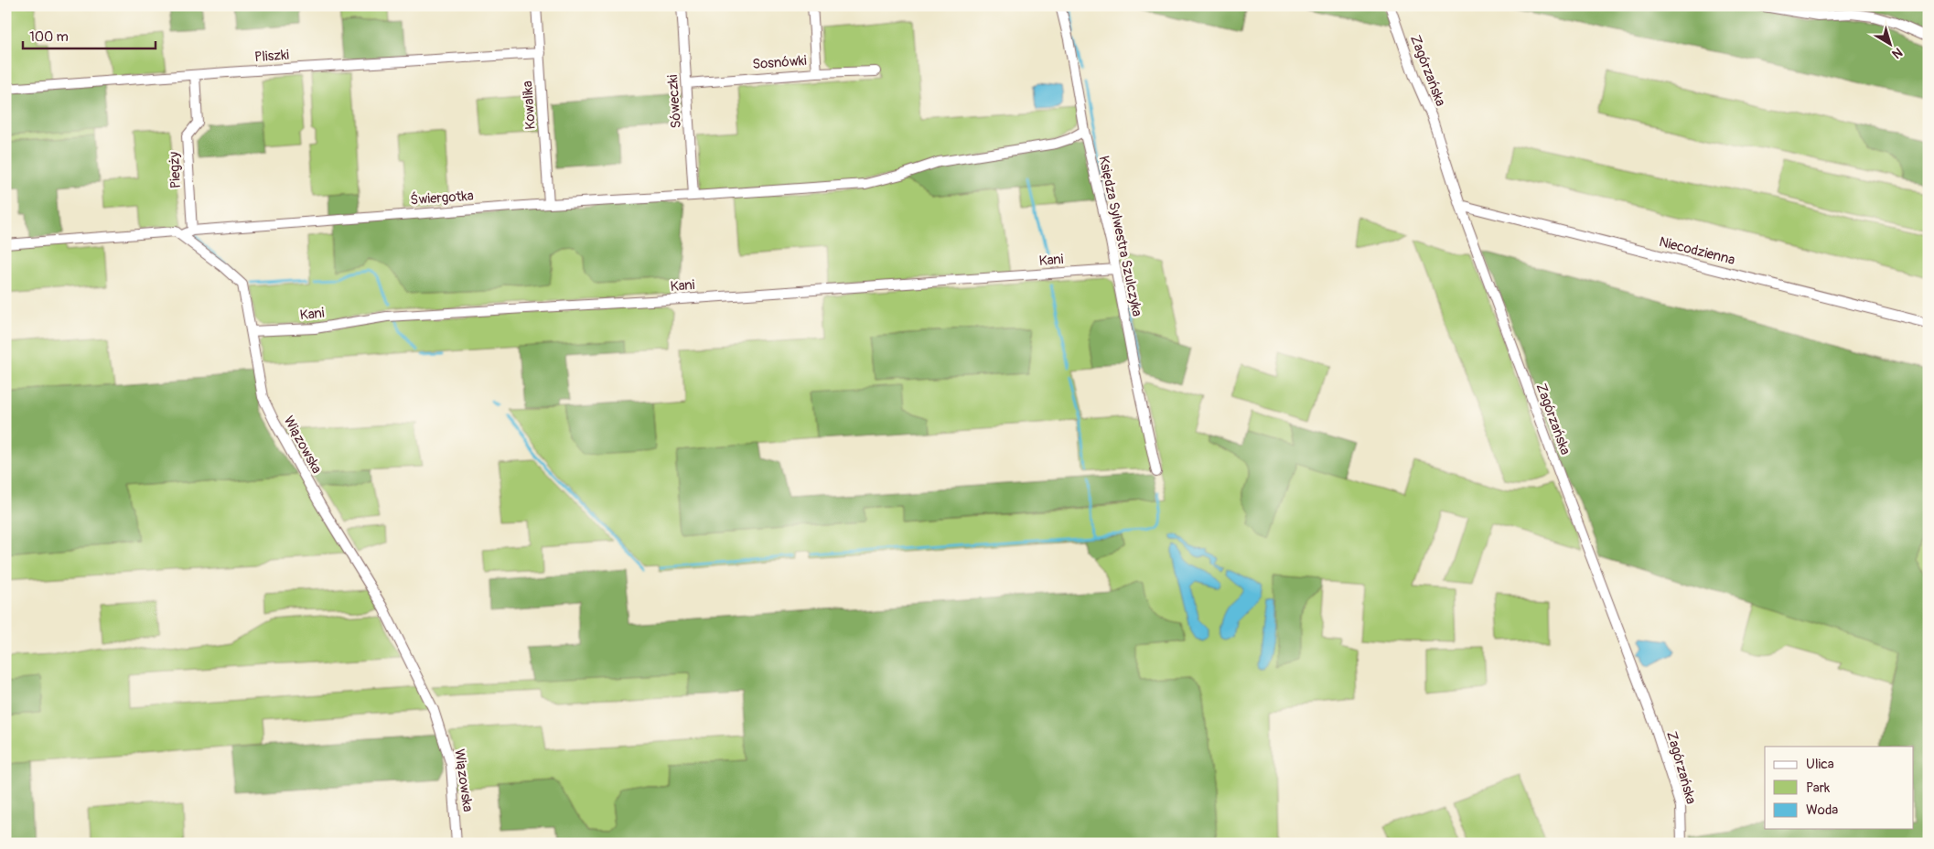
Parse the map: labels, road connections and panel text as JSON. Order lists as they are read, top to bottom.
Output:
{
  "streets": {
    "street": [
      "Pliszki",
      "Sosnówki",
      "Zagórzańska",
      "Sóweczki",
      "Kowalika",
      "Piegży",
      "Świergotka",
      "Księdza Sylwestra Szulczyka",
      "Niecodzienna",
      "Kani",
      "Wiązowska"
    ]
  },
  "crossings": [
    ["Pliszki", "Kowalika"],
    ["Pliszki", "Piegży"],
    ["Sosnówki", "Sóweczki"],
    ["Zagórzańska", "Niecodzienna"],
    ["Sóweczki", "Świergotka"],
    ["Kowalika", "Świergotka"],
    ["Piegży", "Świergotka"],
    ["Świergotka", "Księdza Sylwestra Szulczyka"],
    ["Księdza Sylwestra Szulczyka", "Kani"],
    ["Kani", "Wiązowska"]
  ],
  "legend": ["Ulica", "Park", "Woda"],
  "scale_bar": "100 m",
  "north": "bottom right"
}
